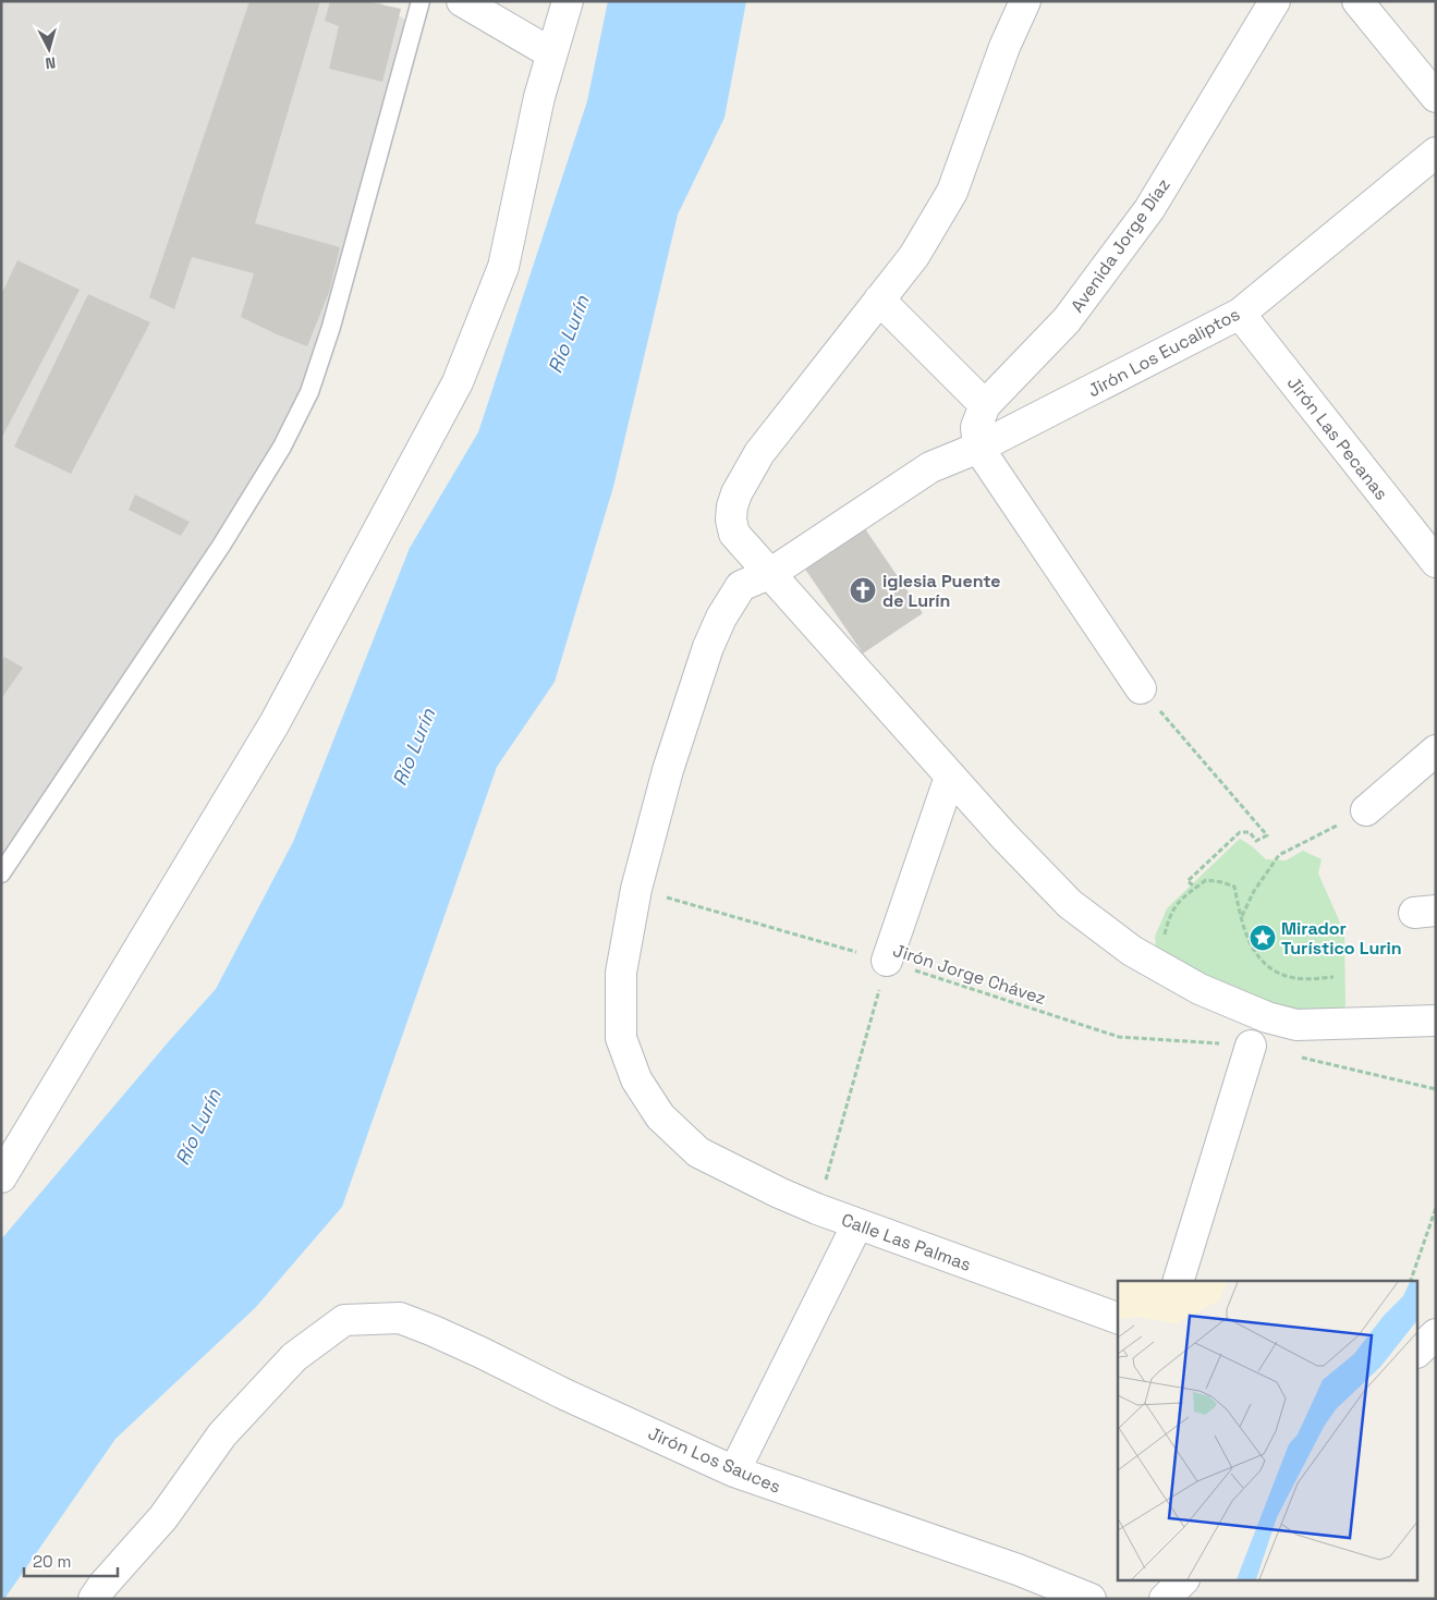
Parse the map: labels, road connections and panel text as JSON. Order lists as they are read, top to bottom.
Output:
{
  "streets": {
    "street": [
      "Avenida Jorge Díaz",
      "Jirón Los Eucaliptos",
      "Jirón Las Pecanas",
      "Calle Las Palmas",
      "Jirón Los Sauces"
    ],
    "path": ["Jirón Jorge Chávez"]
  },
  "crossings": [
    ["Avenida Jorge Díaz", "Jirón Los Eucaliptos"],
    ["Jirón Los Eucaliptos", "Jirón Las Pecanas"],
    ["Jirón Los Eucaliptos", "Jirón Jorge Chávez"],
    ["Jirón Los Eucaliptos", "Calle Las Palmas"],
    ["Jirón Jorge Chávez", "Calle Las Palmas"]
  ],
  "water": ["Río Lurín"],
  "places": {
    "church": ["iglesia Puente de Lurín"],
    "place": ["Mirador Turístico Lurin"]
  },
  "scale_bar": "20 m",
  "north": "bottom"
}
